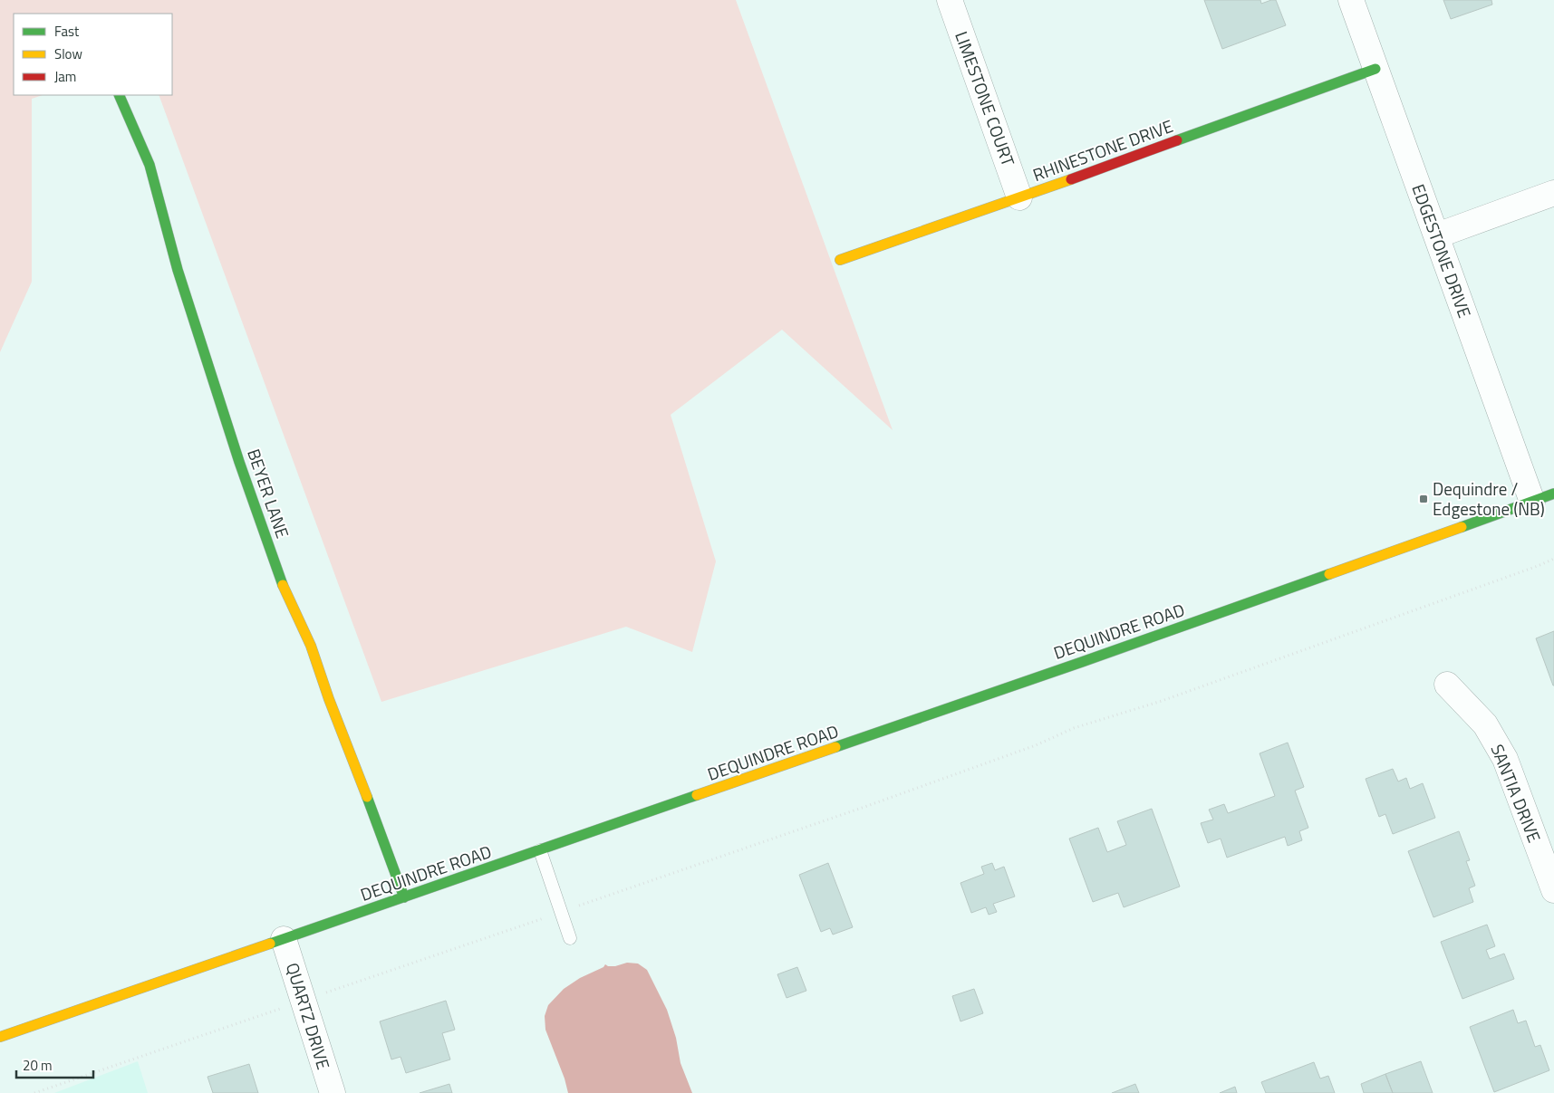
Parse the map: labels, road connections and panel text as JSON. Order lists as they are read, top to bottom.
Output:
{
  "streets": {
    "main road": ["RHINESTONE DRIVE", "BEYER LANE", "DEQUINDRE ROAD"],
    "street": [
      "LIMESTONE COURT",
      "EDGESTONE DRIVE",
      "SANTIA DRIVE",
      "QUARTZ DRIVE"
    ]
  },
  "crossings": [
    ["LIMESTONE COURT", "RHINESTONE DRIVE"],
    ["RHINESTONE DRIVE", "EDGESTONE DRIVE"],
    ["EDGESTONE DRIVE", "DEQUINDRE ROAD"],
    ["BEYER LANE", "DEQUINDRE ROAD"],
    ["DEQUINDRE ROAD", "QUARTZ DRIVE"]
  ],
  "places": {
    "transit": ["Dequindre / Edgestone (NB)"]
  },
  "legend": ["Fast", "Slow", "Jam"],
  "scale_bar": "20 m"
}
